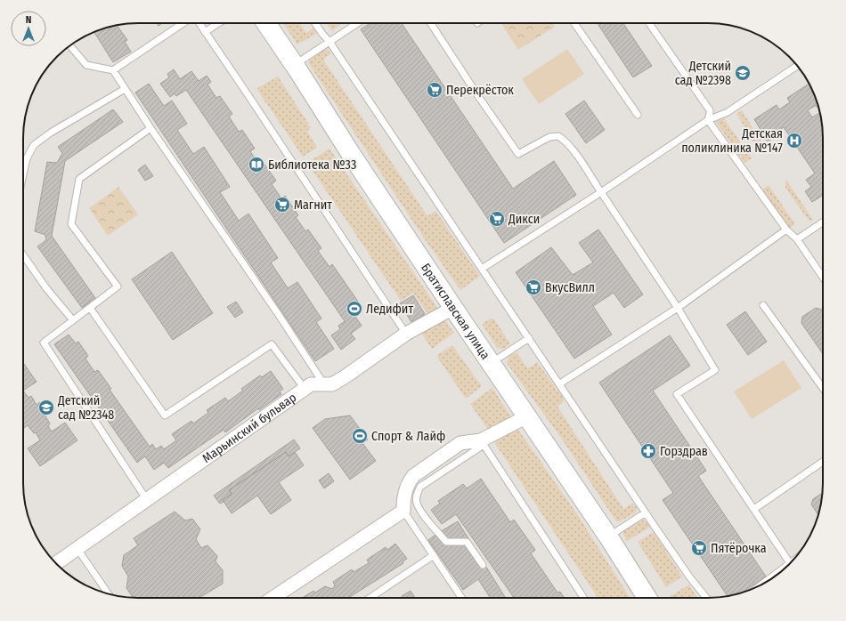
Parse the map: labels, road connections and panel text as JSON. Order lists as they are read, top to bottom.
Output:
{
  "streets": {
    "main road": ["Братиславская улица"],
    "street": ["Марьинский бульвар"]
  },
  "crossings": [
    ["Братиславская улица", "Марьинский бульвар"]
  ],
  "places": {
    "school or university": ["Детский сад №2398", "Детский сад №2348"],
    "supermarket": [
      "Перекрёсток",
      "Магнит",
      "Дикси",
      "ВкусВилл",
      "Пятёрочка"
    ],
    "hospital": ["Детская поликлиника №147"],
    "library": ["Библиотека №33"],
    "sports": ["Ледифит", "Спорт & Лайф"],
    "pharmacy": ["Горздрав"]
  },
  "north": "top"
}
